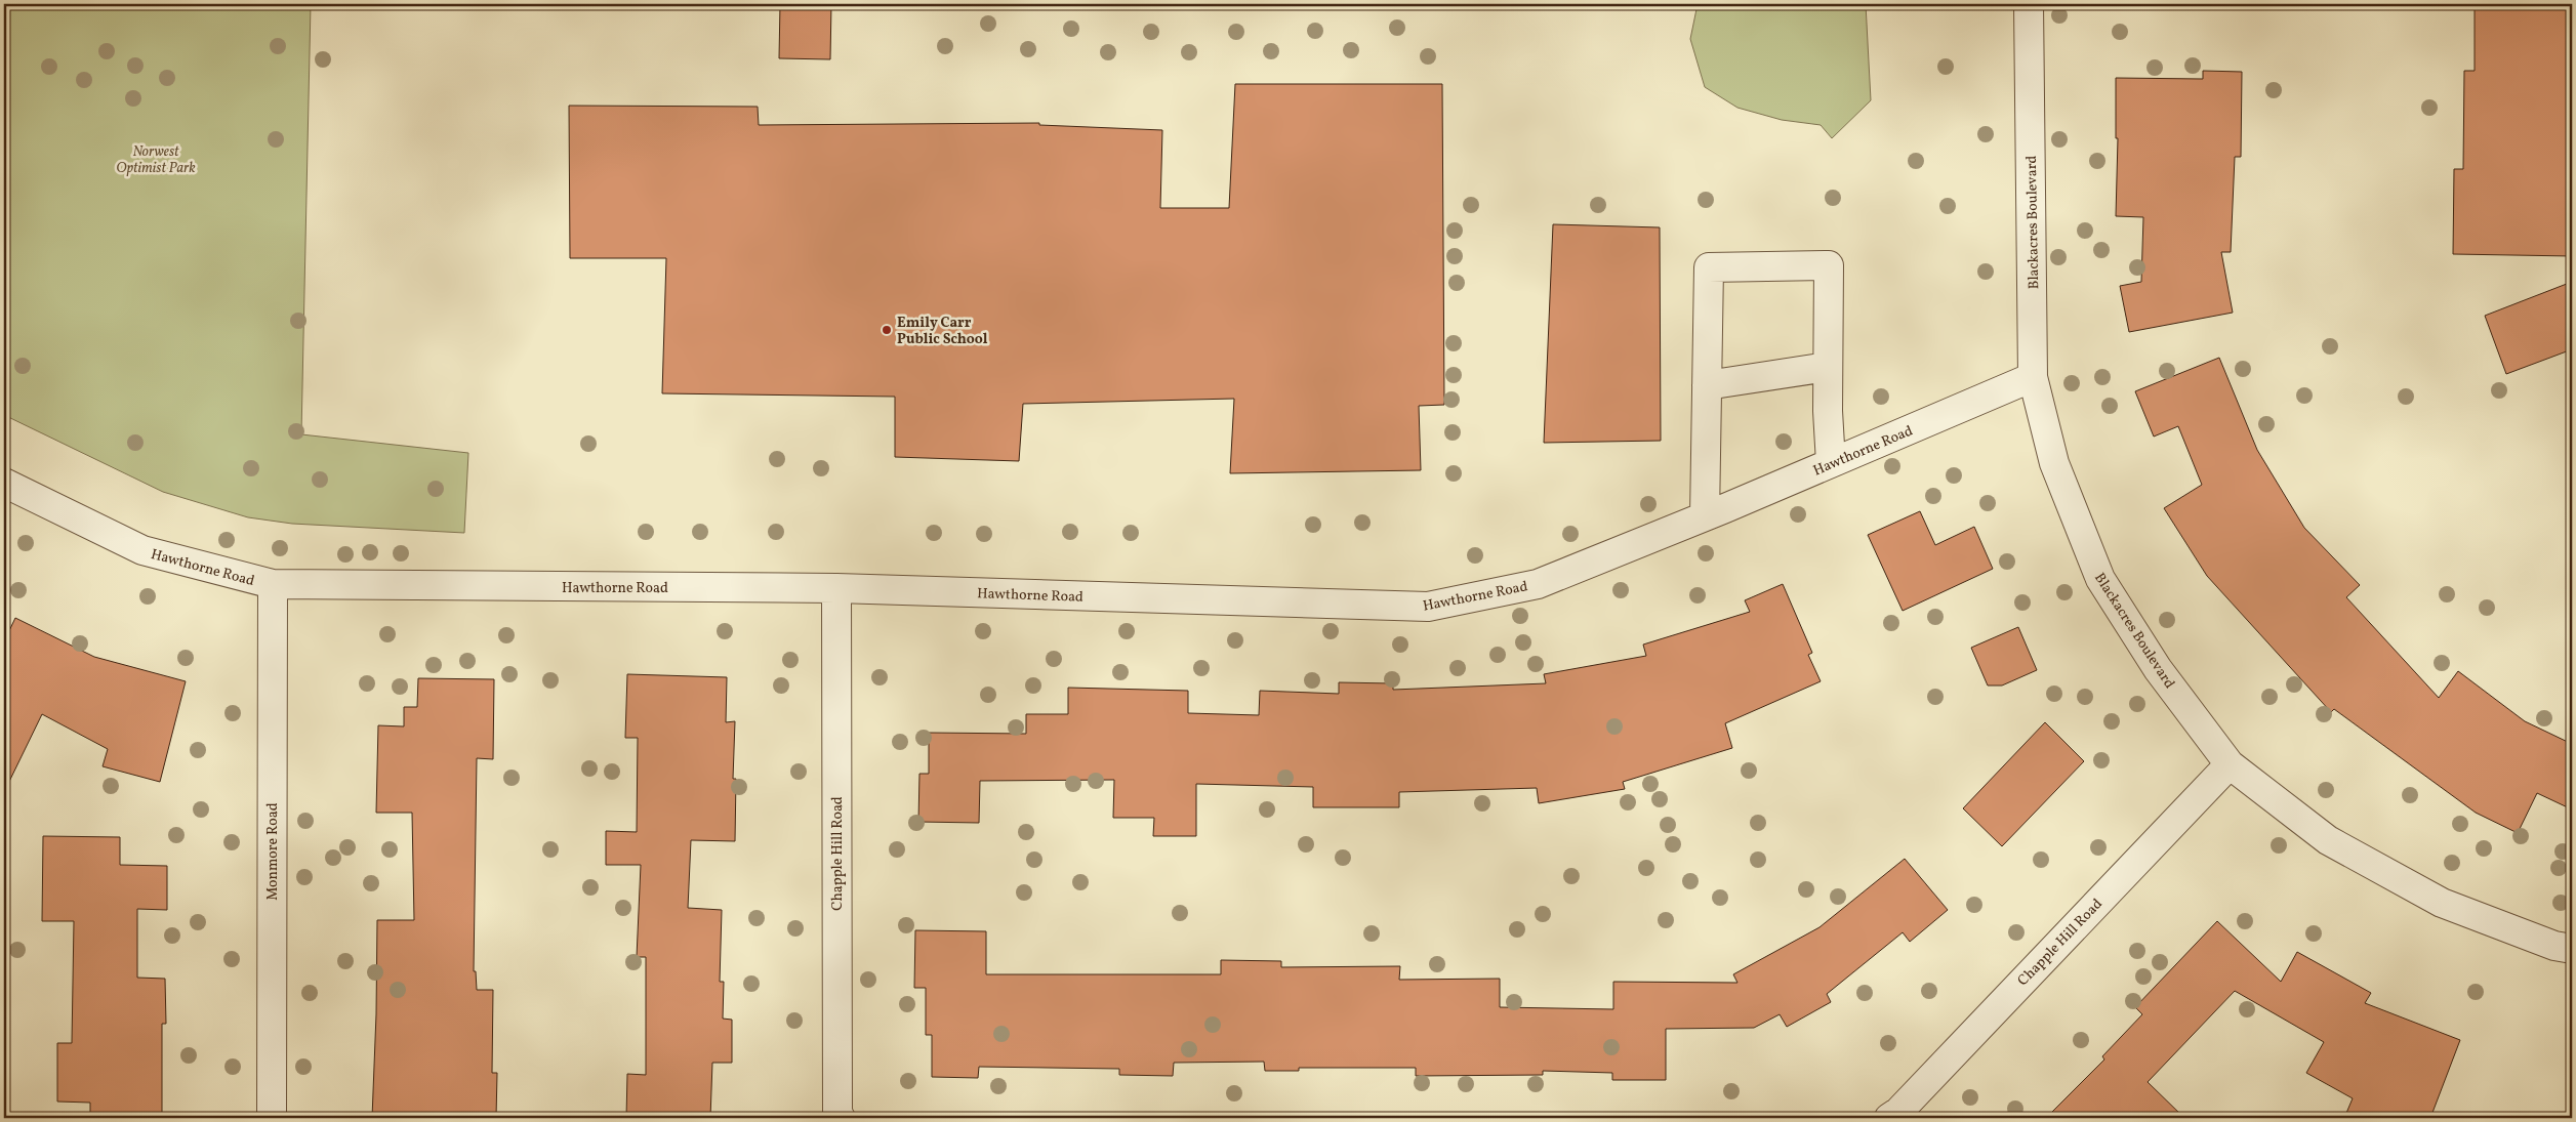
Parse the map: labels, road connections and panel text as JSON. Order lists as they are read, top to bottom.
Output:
{
  "streets": {
    "street": [
      "Blackacres Boulevard",
      "Hawthorne Road",
      "Monmore Road",
      "Chapple Hill Road"
    ]
  },
  "crossings": [
    ["Blackacres Boulevard", "Hawthorne Road"],
    ["Blackacres Boulevard", "Chapple Hill Road"],
    ["Hawthorne Road", "Monmore Road"],
    ["Hawthorne Road", "Chapple Hill Road"]
  ],
  "parks": ["Norwest Optimist Park"],
  "places": ["Emily Carr Public School"]
}
